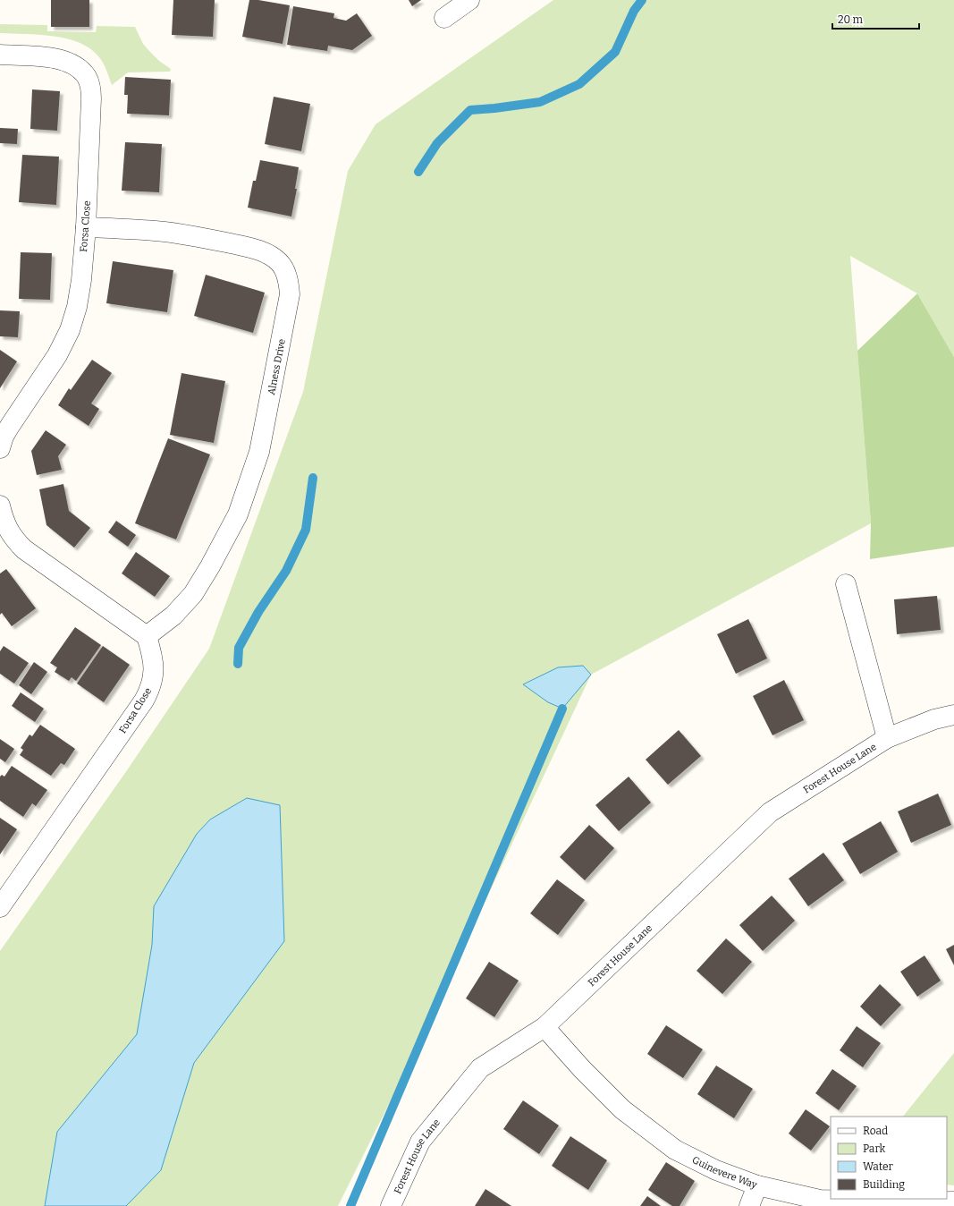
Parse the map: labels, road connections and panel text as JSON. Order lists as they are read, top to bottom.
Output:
{
  "streets": {
    "street": [
      "Forsa Close",
      "Alness Drive",
      "Forest House Lane",
      "Guinevere Way"
    ]
  },
  "crossings": [
    ["Forsa Close", "Alness Drive"],
    ["Forest House Lane", "Guinevere Way"]
  ],
  "legend": [
    "Road",
    "Park",
    "Water",
    "Building"
  ],
  "scale_bar": "20 m"
}
